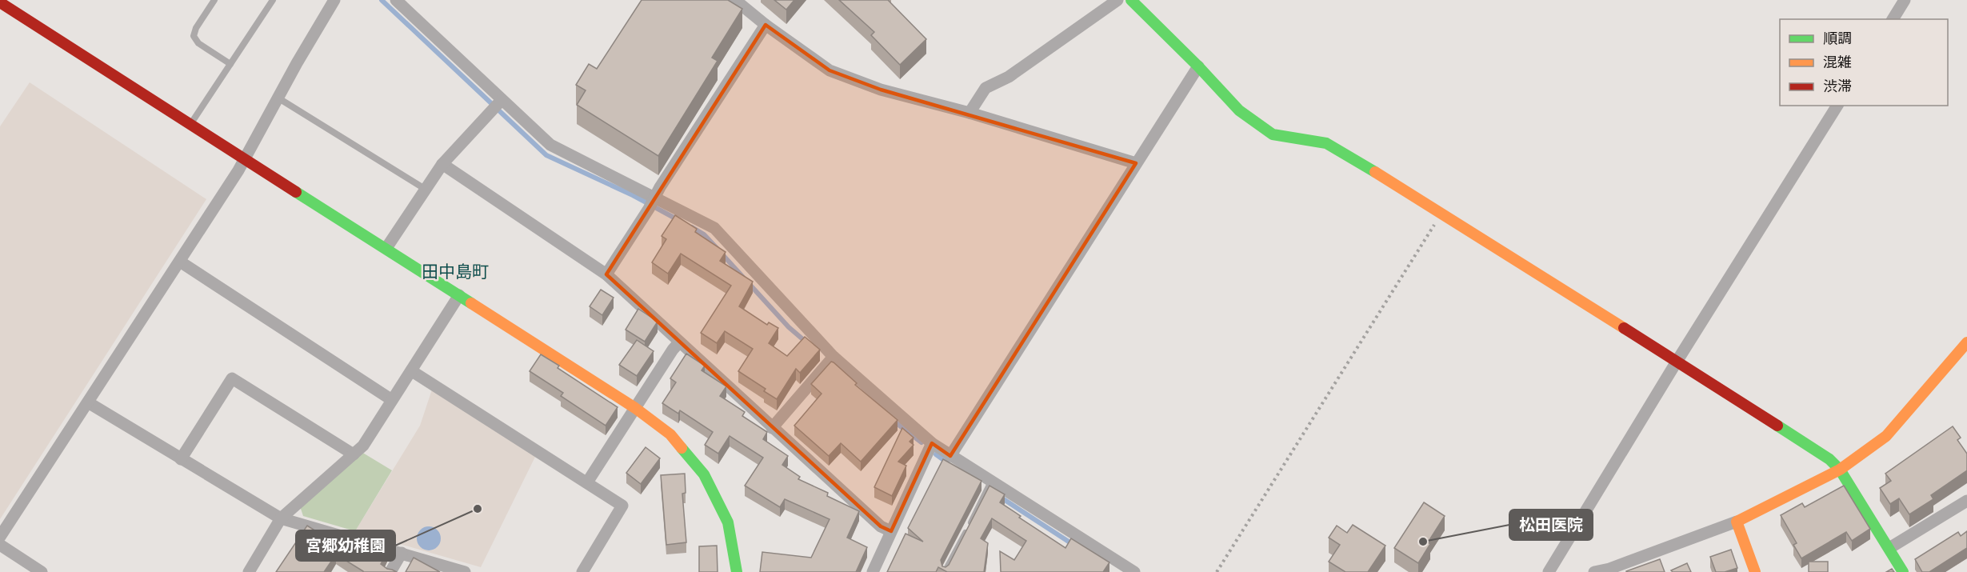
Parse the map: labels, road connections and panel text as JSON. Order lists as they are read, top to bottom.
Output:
{
  "districts": ["田中島町"],
  "places": ["宮郷幼稚園", "松田医院"],
  "legend": ["順調", "混雑", "渋滞"]
}
